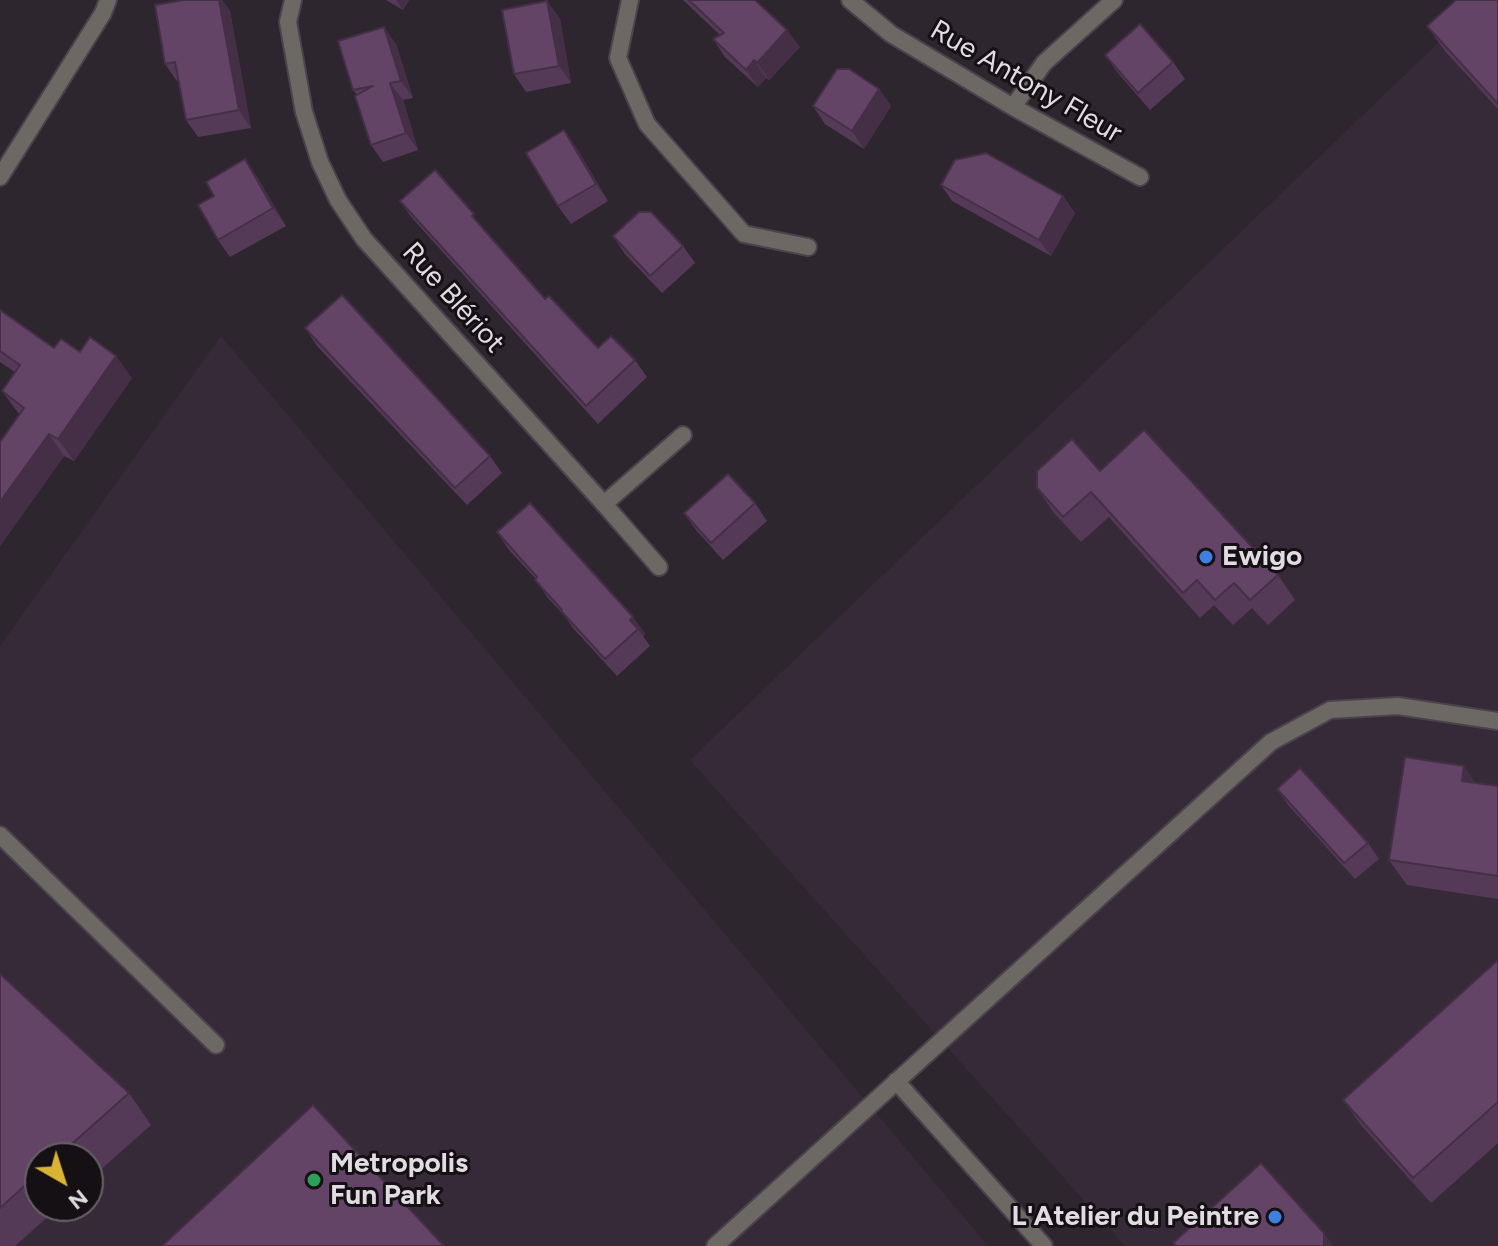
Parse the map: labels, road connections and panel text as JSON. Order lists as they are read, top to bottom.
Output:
{
  "streets": {
    "street": ["Rue Antony Fleur", "Rue Blériot"]
  },
  "places": ["Ewigo", "Metropolis Fun Park", "L'Atelier du Peintre"],
  "north": "bottom right"
}
